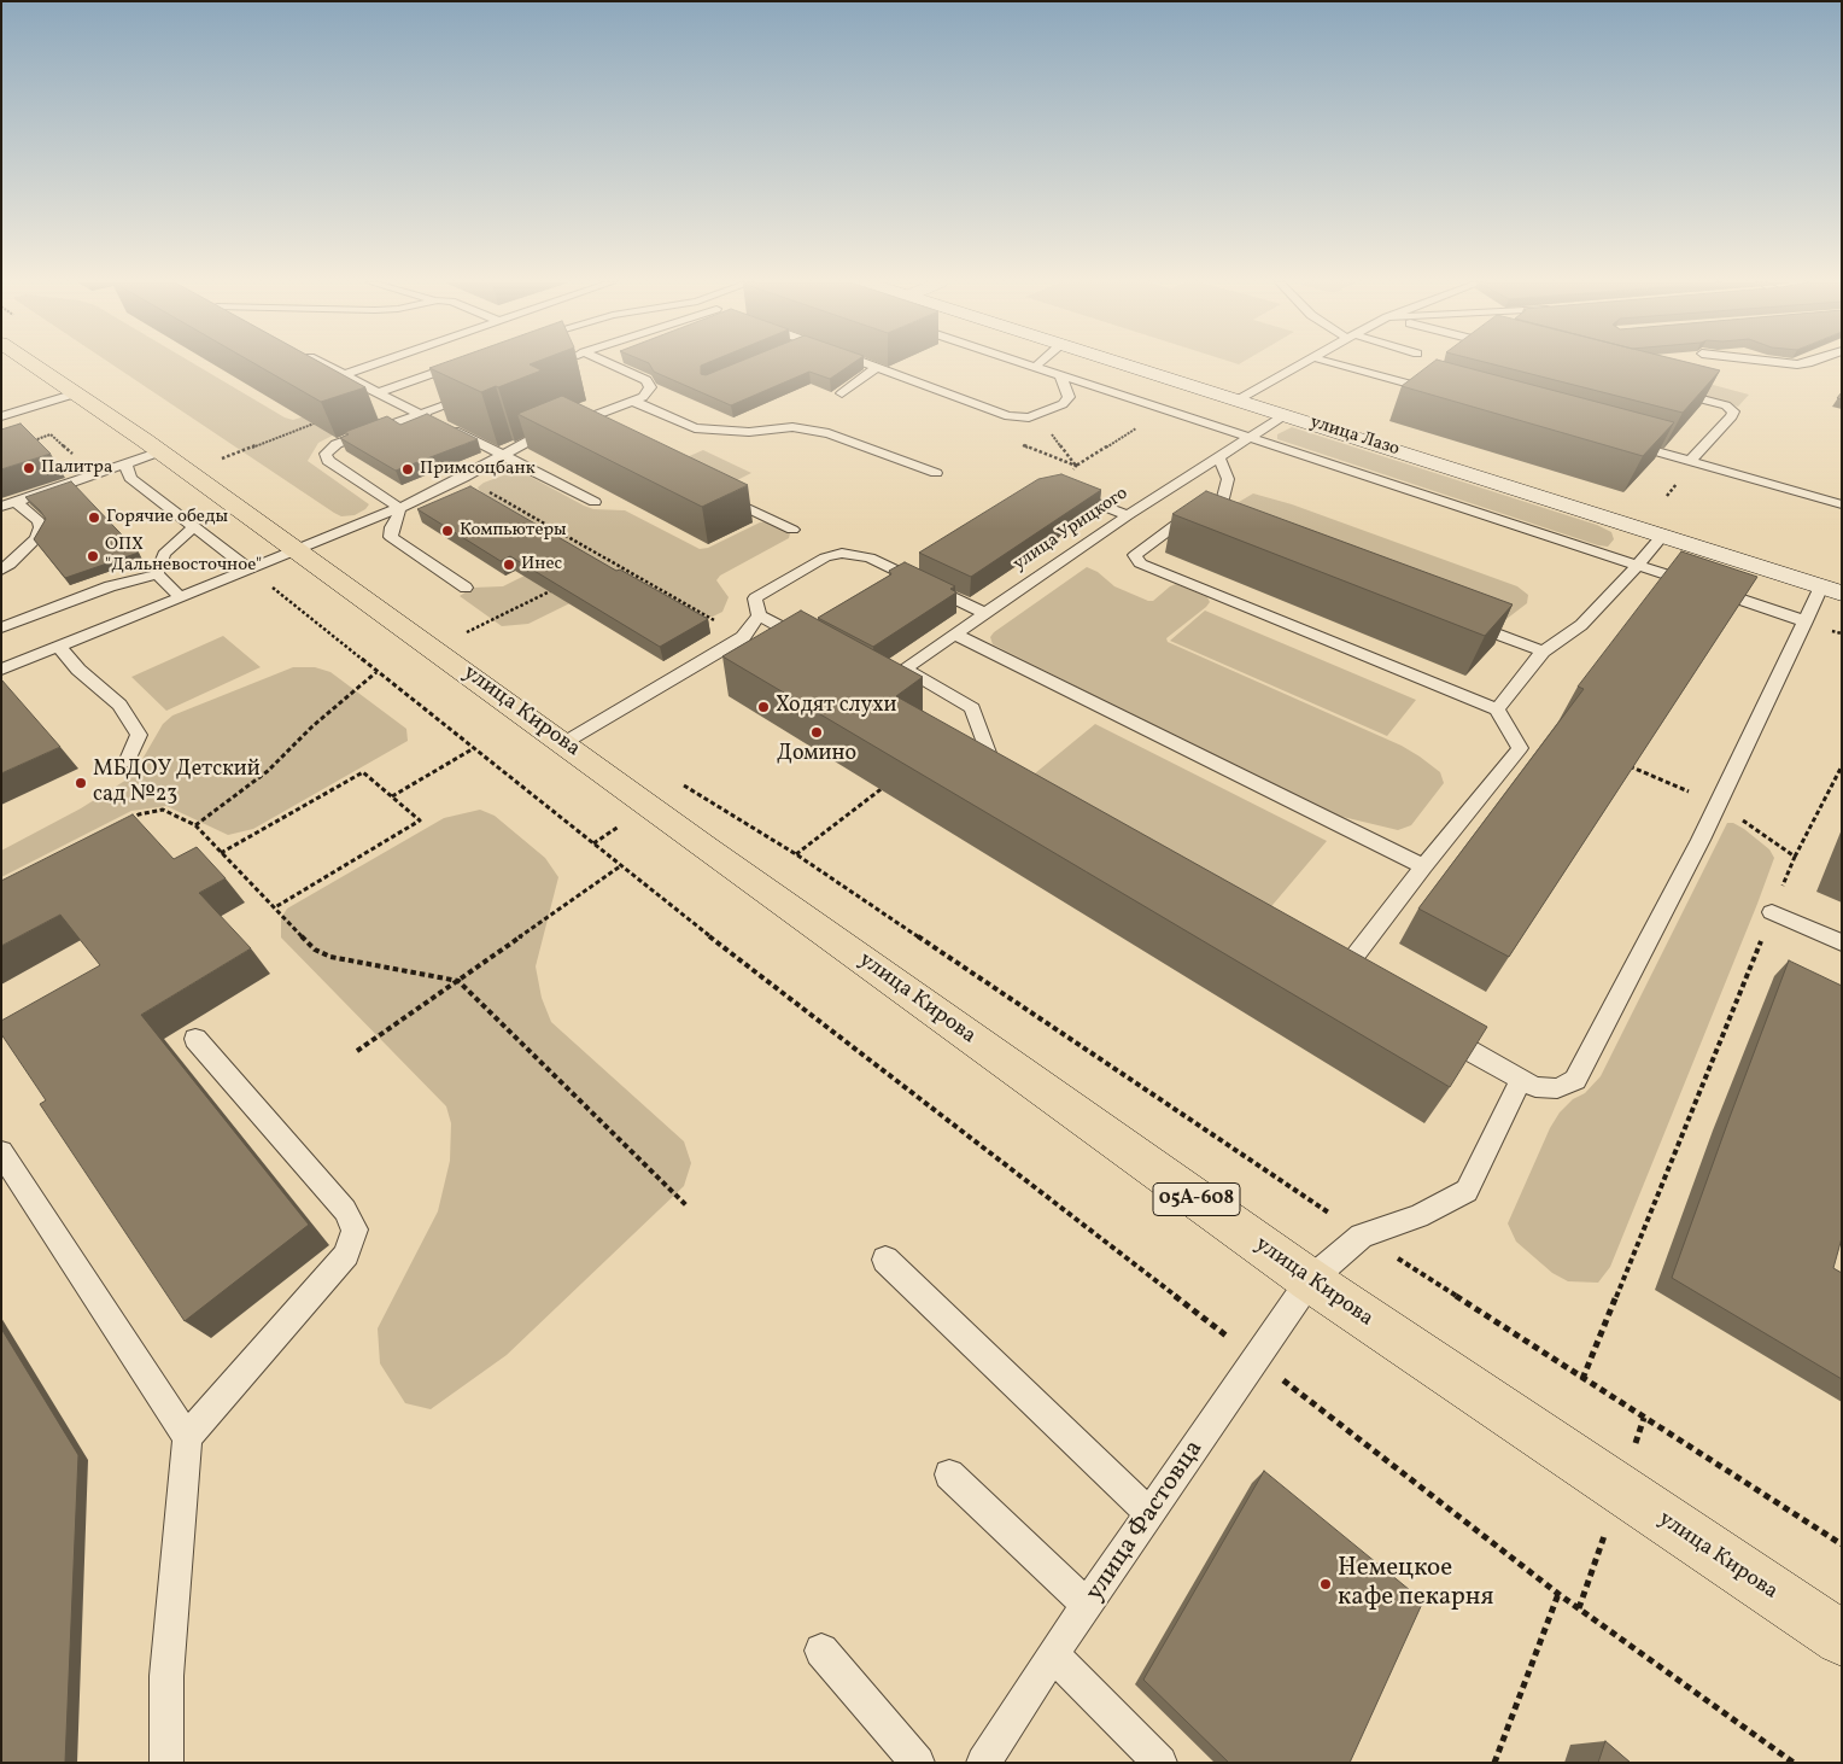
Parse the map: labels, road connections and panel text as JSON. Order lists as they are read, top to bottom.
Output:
{
  "streets": {
    "main road": ["улица Лазо", "улица Кирова", "05А-608"],
    "lane": ["улица Урицкого", "улица Фастовца"]
  },
  "crossings": [
    ["улица Лазо", "улица Урицкого"],
    ["улица Кирова", "улица Фастовца"]
  ],
  "places": [
    "Палитра",
    "Примсоцбанк",
    "Горячие обеды",
    "Компьютеры",
    "ОПХ \"Дальневосточное\"",
    "Инес",
    "Ходят слухи",
    "Домино",
    "МБДОУ Детский сад №23",
    "Немецкое кафе пекарня"
  ]
}
